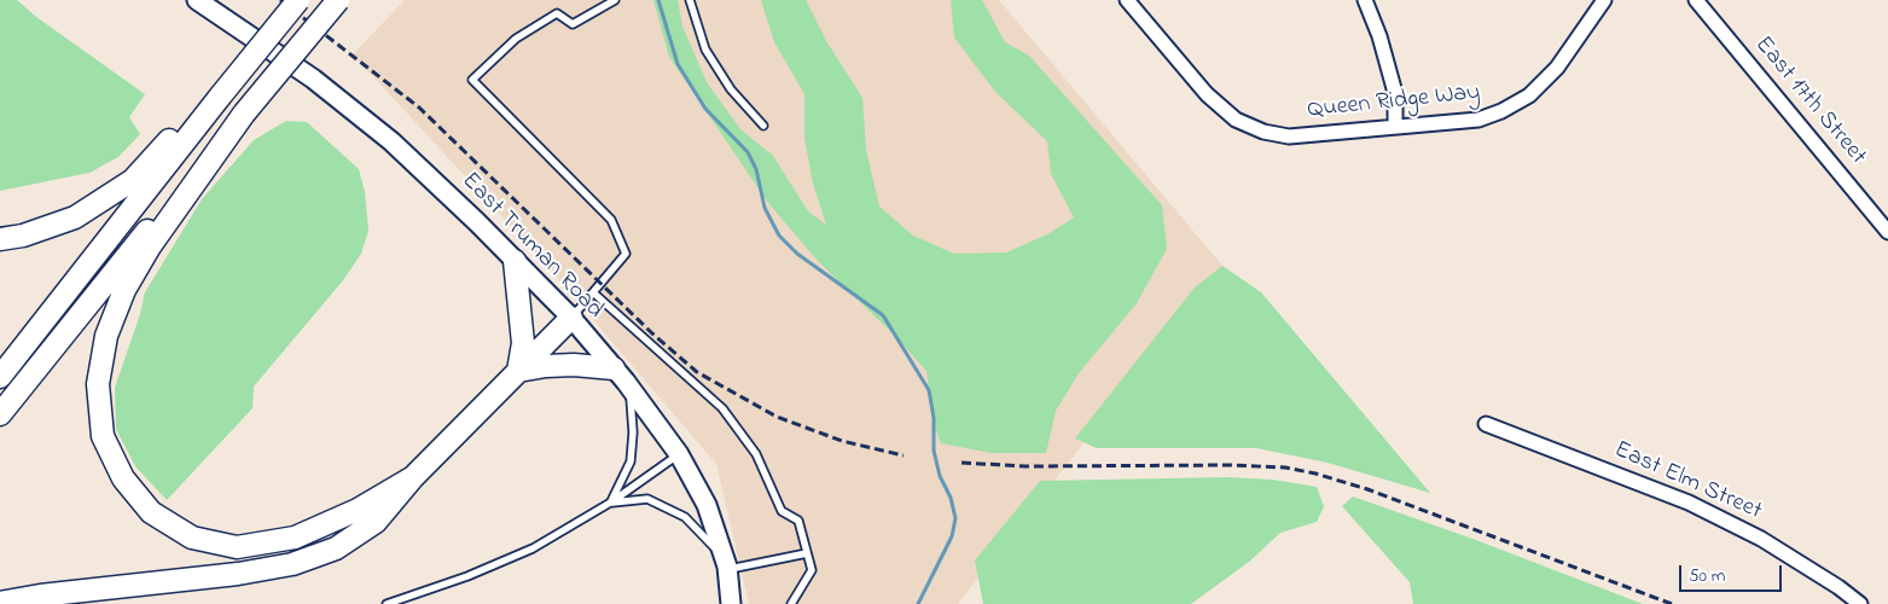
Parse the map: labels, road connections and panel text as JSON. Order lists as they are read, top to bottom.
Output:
{
  "streets": {
    "main road": ["East Truman Road"],
    "street": ["East 17th Street", "Queen Ridge Way", "East Elm Street"]
  },
  "scale_bar": "50 m"
}
